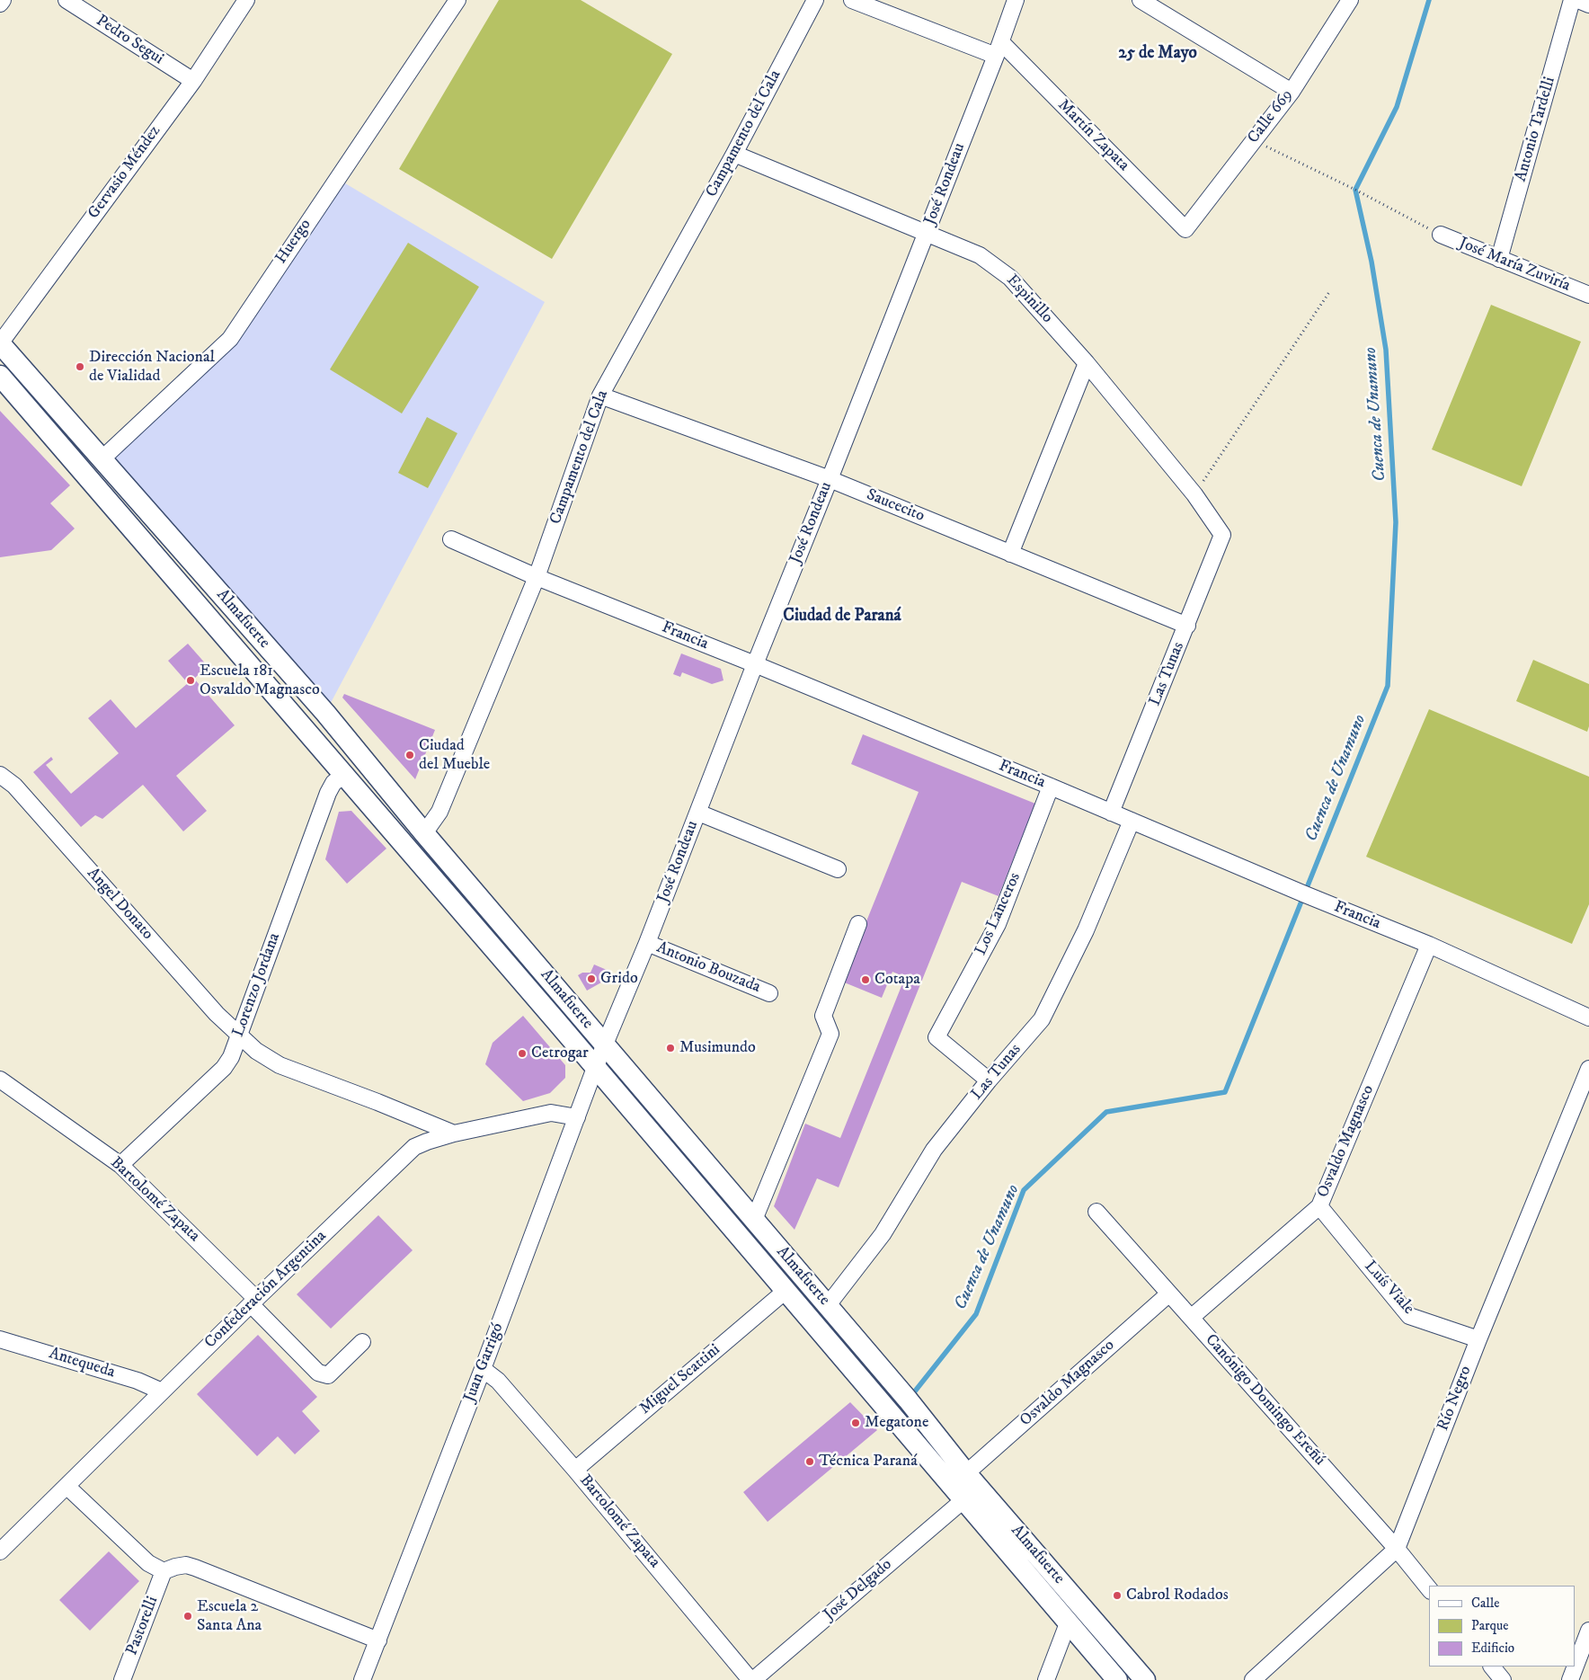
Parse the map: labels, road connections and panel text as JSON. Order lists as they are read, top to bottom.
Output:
{
  "streets": {
    "main road": ["Almafuerte"],
    "street": [
      "Pedro Segui",
      "Calle 669",
      "Antonio Tardelli",
      "Campamento del Cala",
      "Martín Zapata",
      "Gervasio Méndez",
      "José Rondeau",
      "Huergo",
      "José María Zuviría",
      "Espinillo",
      "Saucecito",
      "Francia",
      "Las Tunas",
      "Angel Donato",
      "Los Lanceros",
      "Antonio Bouzada",
      "Lorenzo Jordana",
      "Osvaldo Magnasco",
      "Bartolomé Zapata",
      "Luís Viale",
      "Confederación Argentina",
      "Juan Garrigó",
      "Antequeda",
      "Miguel Scattini",
      "Río Negro",
      "Canónigo Domingo Ereñú",
      "José Delgado",
      "Pastorelli"
    ]
  },
  "crossings": [
    ["Pedro Segui", "Gervasio Méndez"],
    ["Calle 669", "Martín Zapata"],
    ["Antonio Tardelli", "José María Zuviría"],
    ["Campamento del Cala", "Espinillo"],
    ["Campamento del Cala", "Saucecito"],
    ["Campamento del Cala", "Almafuerte"],
    ["Campamento del Cala", "Francia"],
    ["Martín Zapata", "José Rondeau"],
    ["Gervasio Méndez", "Almafuerte"],
    ["José Rondeau", "Espinillo"],
    ["José Rondeau", "Saucecito"],
    ["José Rondeau", "Almafuerte"],
    ["José Rondeau", "Francia"],
    ["José Rondeau", "Antonio Bouzada"],
    ["José Rondeau", "Juan Garrigó"],
    ["Huergo", "Almafuerte"],
    ["Espinillo", "Las Tunas"],
    ["Saucecito", "Las Tunas"],
    ["Almafuerte", "Las Tunas"],
    ["Almafuerte", "Lorenzo Jordana"],
    ["Almafuerte", "Osvaldo Magnasco"],
    ["Almafuerte", "Juan Garrigó"],
    ["Almafuerte", "Miguel Scattini"],
    ["Almafuerte", "José Delgado"],
    ["Francia", "Las Tunas"],
    ["Francia", "Los Lanceros"],
    ["Francia", "Osvaldo Magnasco"],
    ["Las Tunas", "Los Lanceros"],
    ["Angel Donato", "Lorenzo Jordana"],
    ["Angel Donato", "Confederación Argentina"],
    ["Lorenzo Jordana", "Bartolomé Zapata"],
    ["Osvaldo Magnasco", "Luís Viale"],
    ["Osvaldo Magnasco", "Canónigo Domingo Ereñú"],
    ["Bartolomé Zapata", "Confederación Argentina"],
    ["Bartolomé Zapata", "Juan Garrigó"],
    ["Bartolomé Zapata", "Miguel Scattini"],
    ["Bartolomé Zapata", "José Delgado"],
    ["Luís Viale", "Río Negro"],
    ["Confederación Argentina", "Juan Garrigó"],
    ["Confederación Argentina", "Antequeda"],
    ["Río Negro", "Canónigo Domingo Ereñú"]
  ],
  "districts": ["25 de Mayo", "Ciudad de Paraná"],
  "water": ["Cuenca de Unamuno"],
  "places": [
    "Dirección Nacional de Vialidad",
    "Escuela 181 Osvaldo Magnasco",
    "Ciudad del Mueble",
    "Grido",
    "Cotapa",
    "Musimundo",
    "Cetrogar",
    "Megatone",
    "Técnica Paraná",
    "Cabrol Rodados",
    "Escuela 2 Santa Ana"
  ],
  "legend": ["Calle", "Parque", "Edificio"]
}
